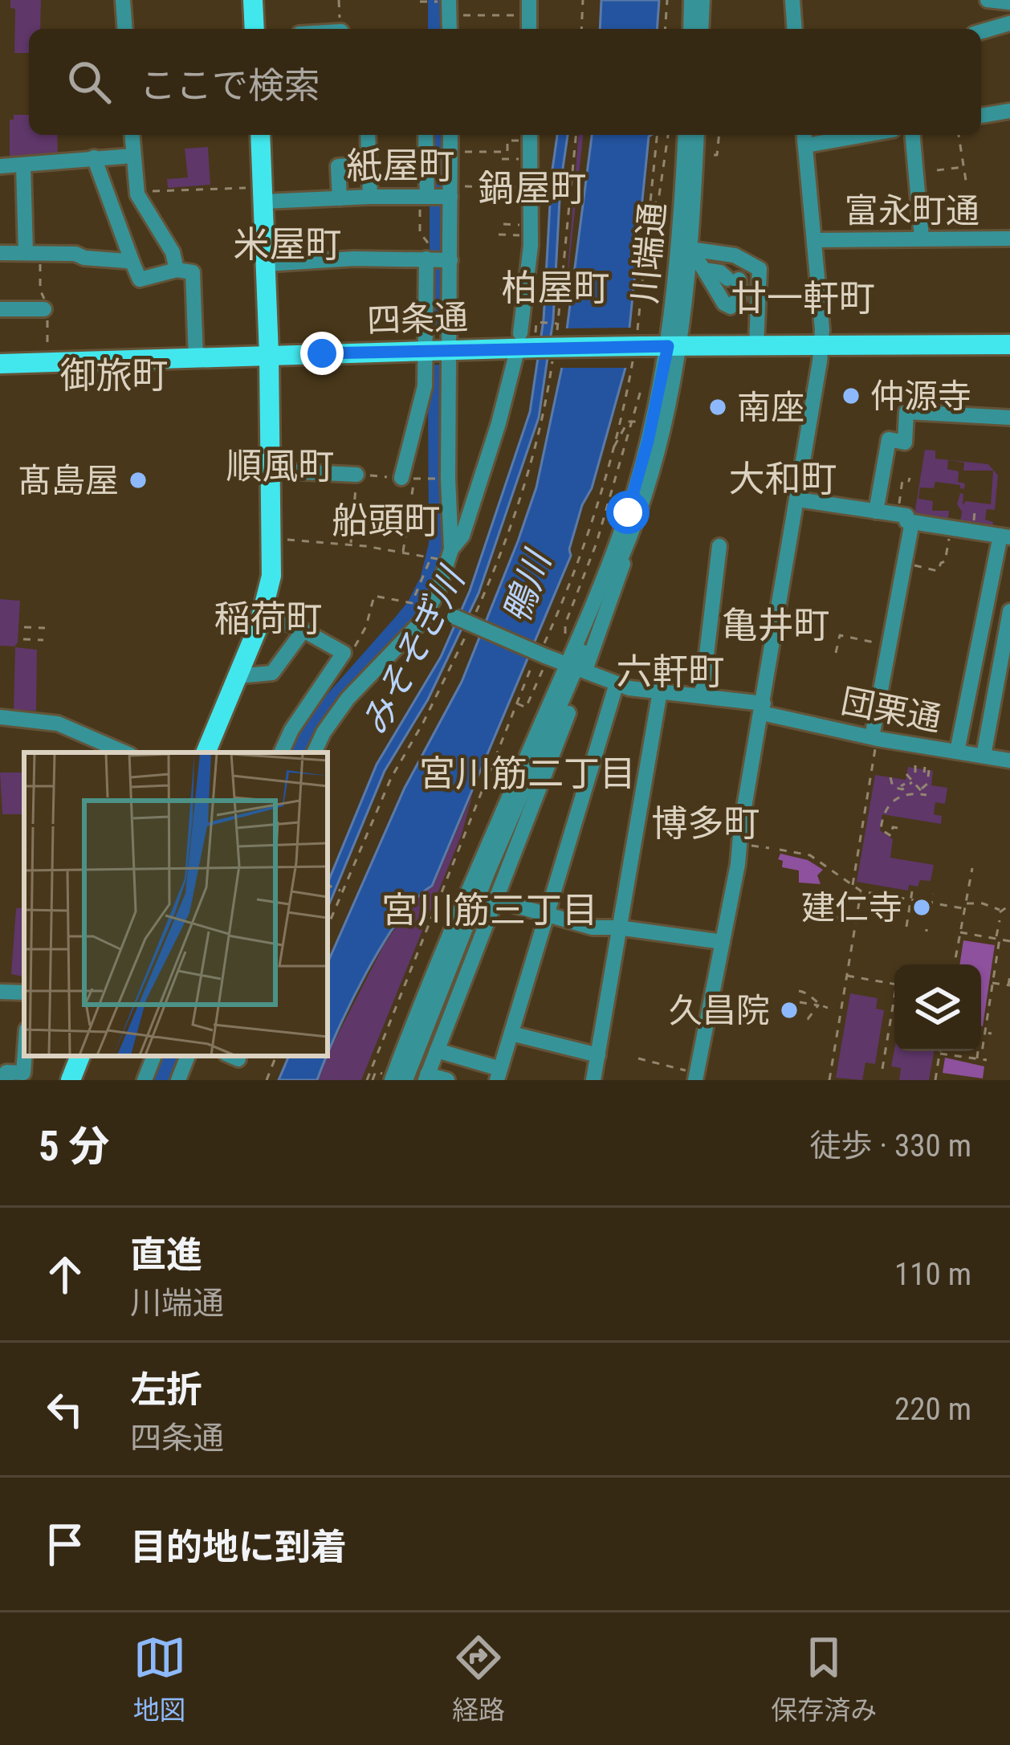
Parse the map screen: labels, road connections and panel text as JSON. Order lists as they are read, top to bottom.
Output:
{
  "streets": {
    "main road": ["四条通"],
    "street": ["富永町通", "川端通", "団栗通"]
  },
  "crossings": [
    ["川端通", "四条通"],
    ["川端通", "団栗通"]
  ],
  "districts": [
    "紙屋町",
    "鍋屋町",
    "米屋町",
    "柏屋町",
    "廿一軒町",
    "御旅町",
    "順風町",
    "大和町",
    "船頭町",
    "稲荷町",
    "亀井町",
    "六軒町",
    "宮川筋二丁目",
    "博多町",
    "宮川筋三丁目"
  ],
  "water": ["鴨川", "みそそぎ川"],
  "places": [
    "仲源寺",
    "南座",
    "髙島屋",
    "建仁寺",
    "久昌院"
  ],
  "page": {
    "search": "ここで検索",
    "heading": ["5 分", "徒歩 · 330 m"],
    "list": [
      ["直進", "川端通", "110 m"],
      ["左折", "四条通", "220 m"],
      "目的地に到着"
    ],
    "nav": ["地図", "経路", "保存済み"]
  }
}
